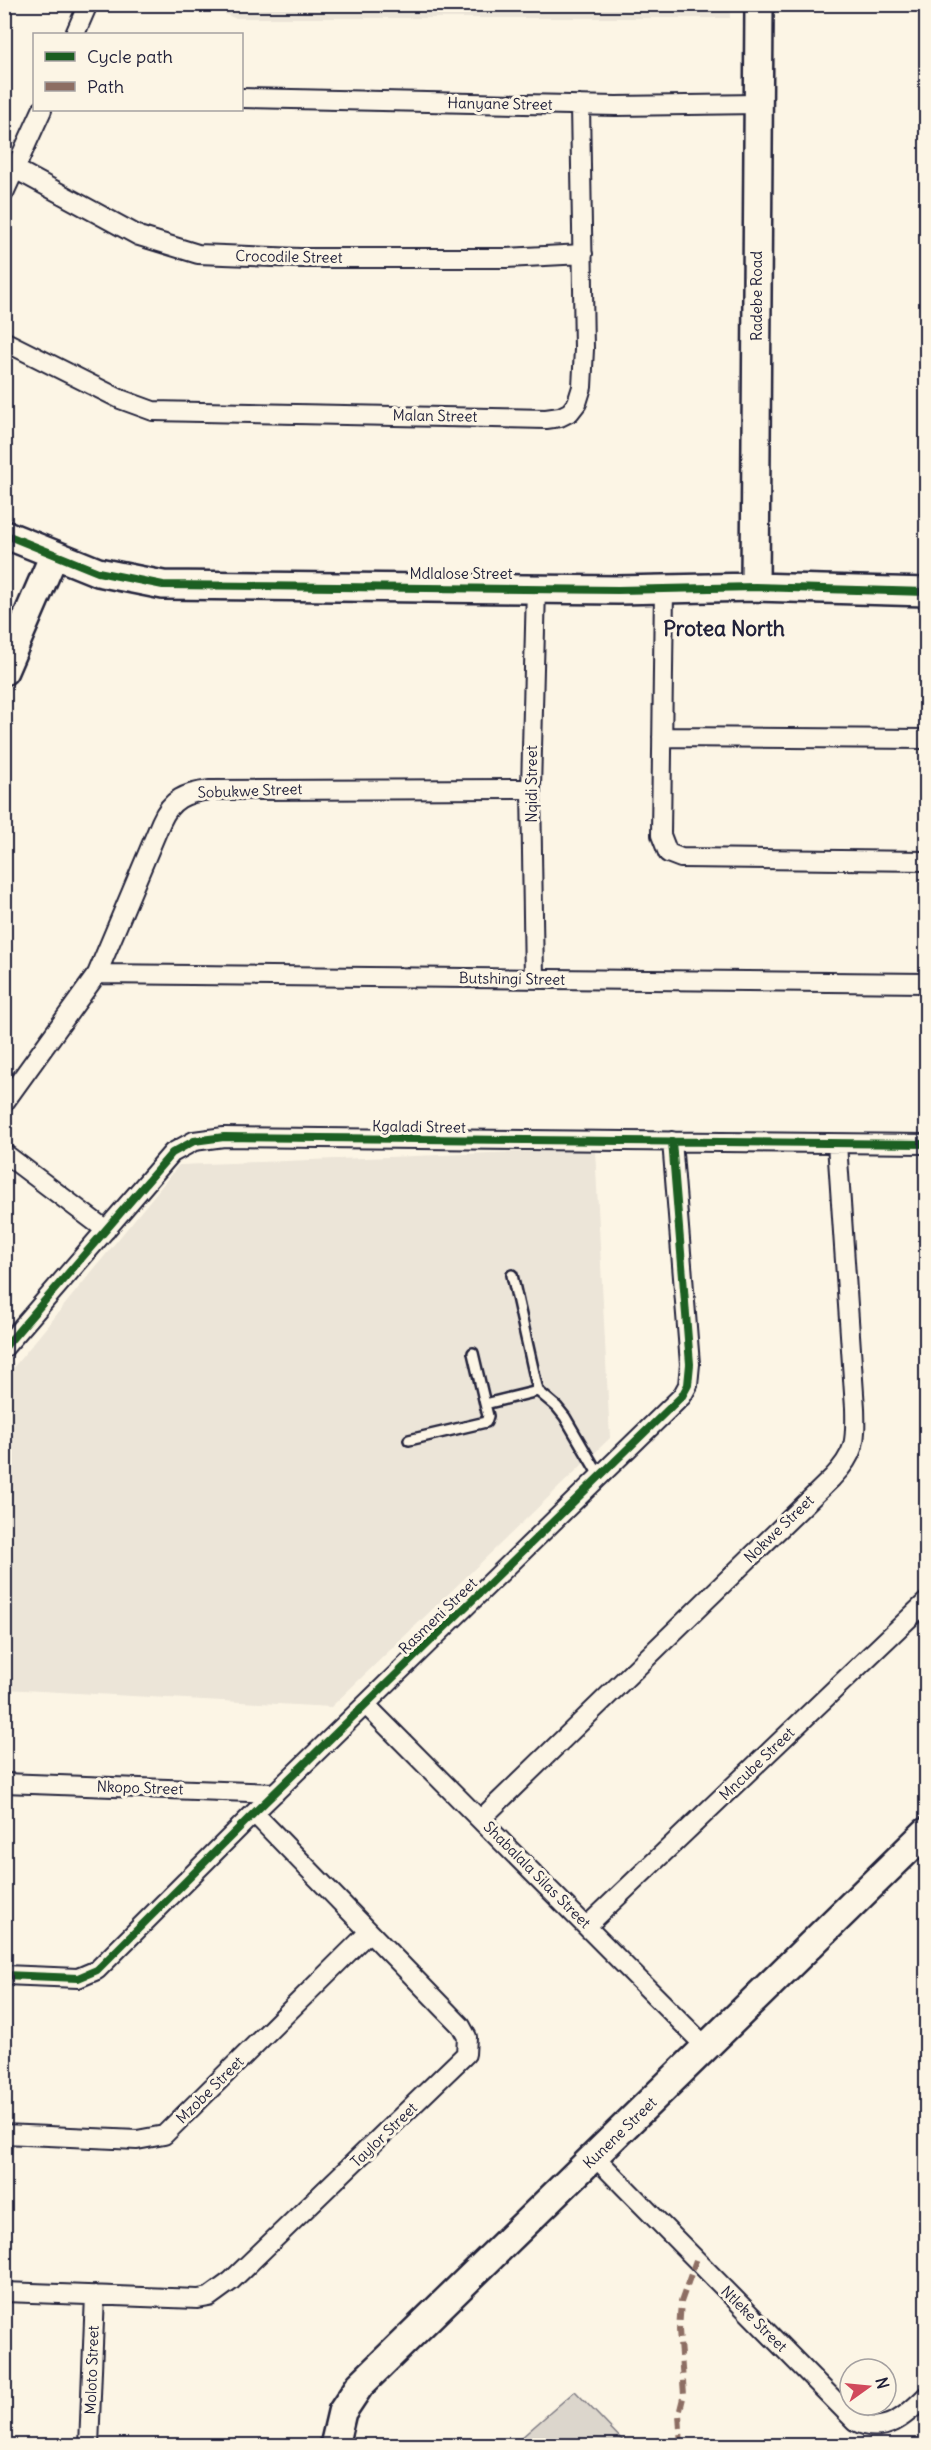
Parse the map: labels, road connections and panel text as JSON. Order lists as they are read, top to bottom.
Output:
{
  "streets": {
    "street": [
      "Hanyane Street",
      "Crocodile Street",
      "Radebe Road",
      "Malan Street",
      "Mdlalose Street",
      "Nqidi Street",
      "Sobukwe Street",
      "Butshingi Street",
      "Kgaladi Street",
      "Nokwe Street",
      "Rasmeni Street",
      "Mncube Street",
      "Nkopo Street",
      "Shabalala Silas Street",
      "Mzobe Street",
      "Kunene Street",
      "Taylor Street",
      "Ntleke Street",
      "Moloto Street"
    ]
  },
  "crossings": [
    ["Hanyane Street", "Radebe Road"],
    ["Hanyane Street", "Malan Street"],
    ["Crocodile Street", "Malan Street"],
    ["Radebe Road", "Mdlalose Street"],
    ["Mdlalose Street", "Nqidi Street"],
    ["Nqidi Street", "Sobukwe Street"],
    ["Nqidi Street", "Butshingi Street"],
    ["Sobukwe Street", "Butshingi Street"],
    ["Kgaladi Street", "Nokwe Street"],
    ["Kgaladi Street", "Rasmeni Street"],
    ["Nokwe Street", "Shabalala Silas Street"],
    ["Rasmeni Street", "Nkopo Street"],
    ["Rasmeni Street", "Shabalala Silas Street"],
    ["Rasmeni Street", "Taylor Street"],
    ["Mncube Street", "Shabalala Silas Street"],
    ["Shabalala Silas Street", "Kunene Street"],
    ["Mzobe Street", "Taylor Street"],
    ["Kunene Street", "Ntleke Street"],
    ["Taylor Street", "Moloto Street"]
  ],
  "districts": ["Protea North"],
  "legend": ["Cycle path", "Path"],
  "north": "right"
}
